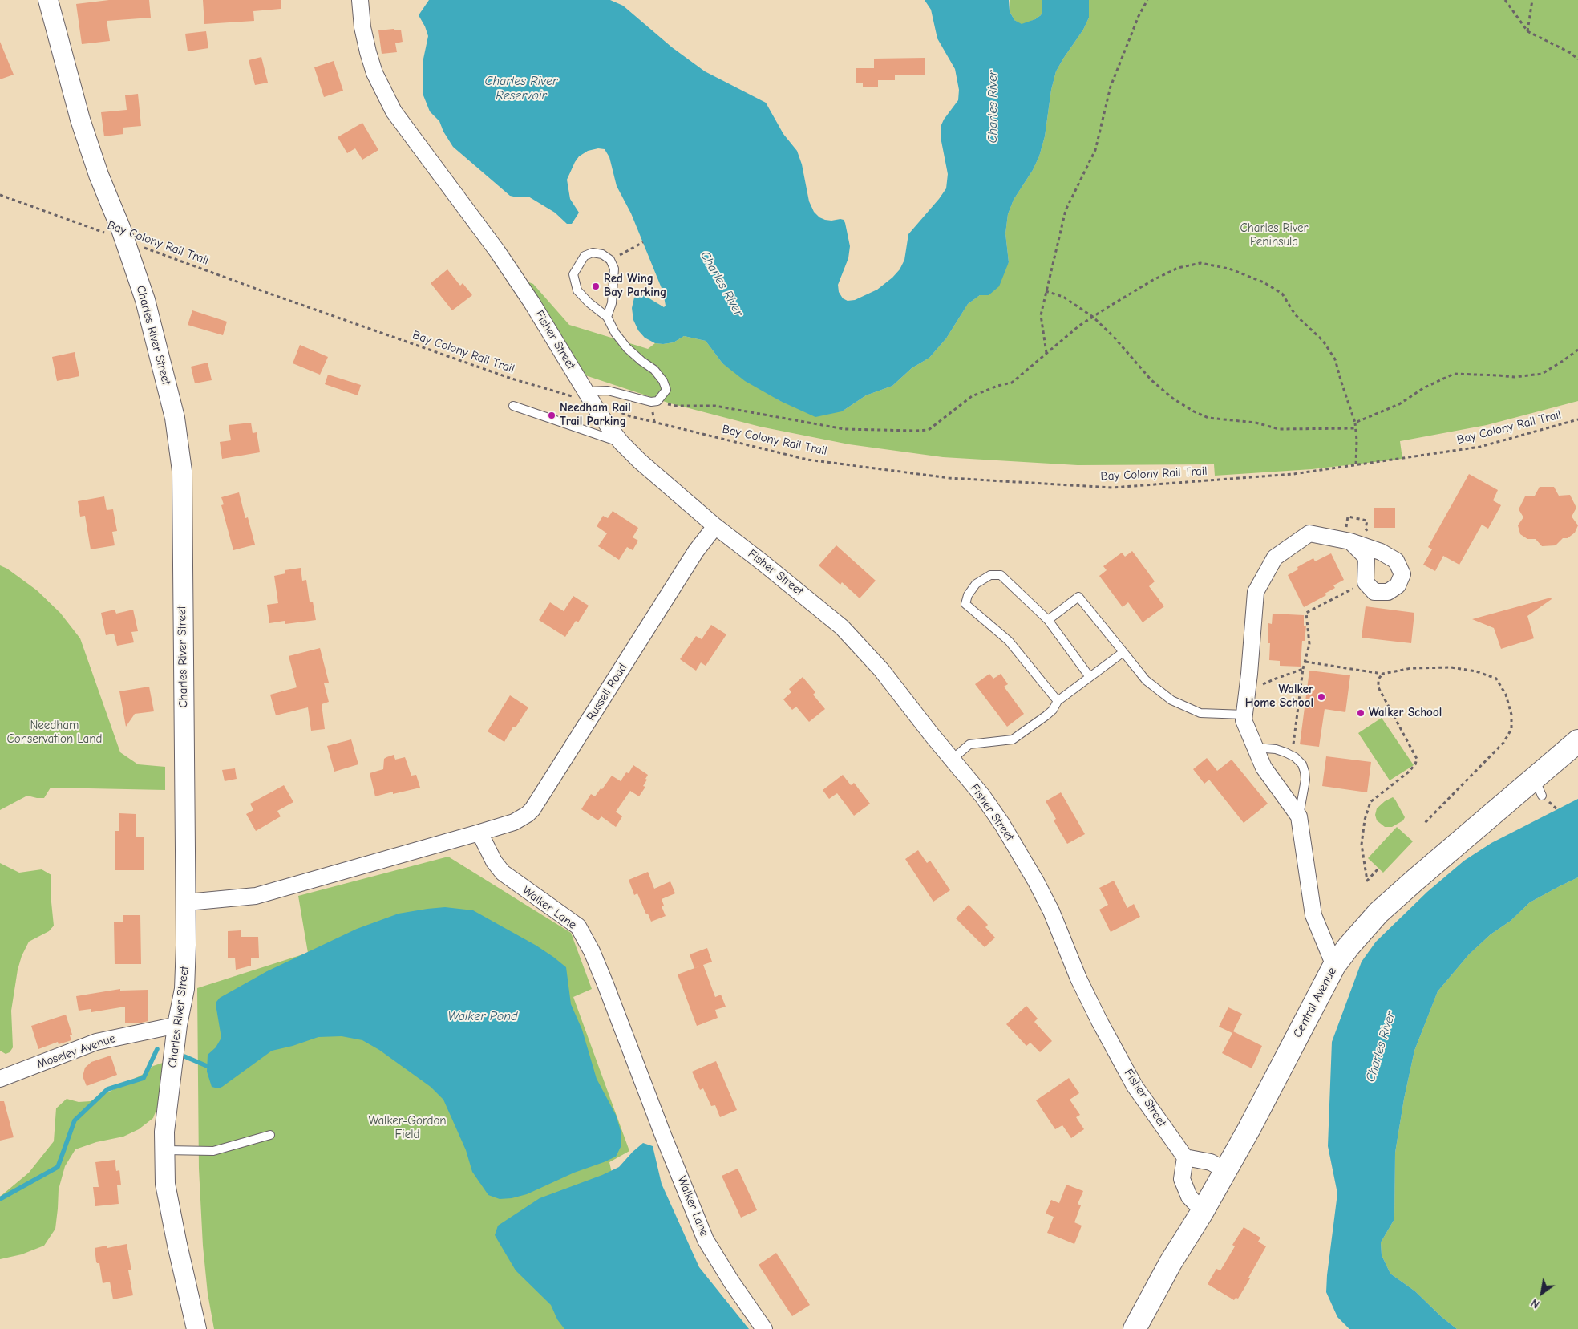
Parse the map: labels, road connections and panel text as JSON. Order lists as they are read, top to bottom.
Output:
{
  "streets": {
    "main road": ["Central Avenue"],
    "street": [
      "Charles River Street",
      "Fisher Street",
      "Russell Road",
      "Walker Lane",
      "Moseley Avenue"
    ],
    "path": ["Bay Colony Rail Trail"]
  },
  "crossings": [
    ["Bay Colony Rail Trail", "Charles River Street"],
    ["Bay Colony Rail Trail", "Fisher Street"],
    ["Charles River Street", "Moseley Avenue"],
    ["Fisher Street", "Russell Road"],
    ["Russell Road", "Walker Lane"]
  ],
  "water": ["Charles River Reservoir", "Charles River", "Walker Pond"],
  "parks": ["Charles River Peninsula", "Needham Conservation Land", "Walker-Gordon Field"],
  "places": [
    "Red Wing Bay Parking",
    "Needham Rail Trail Parking",
    "Walker Home School",
    "Walker School"
  ],
  "north": "bottom left"
}
